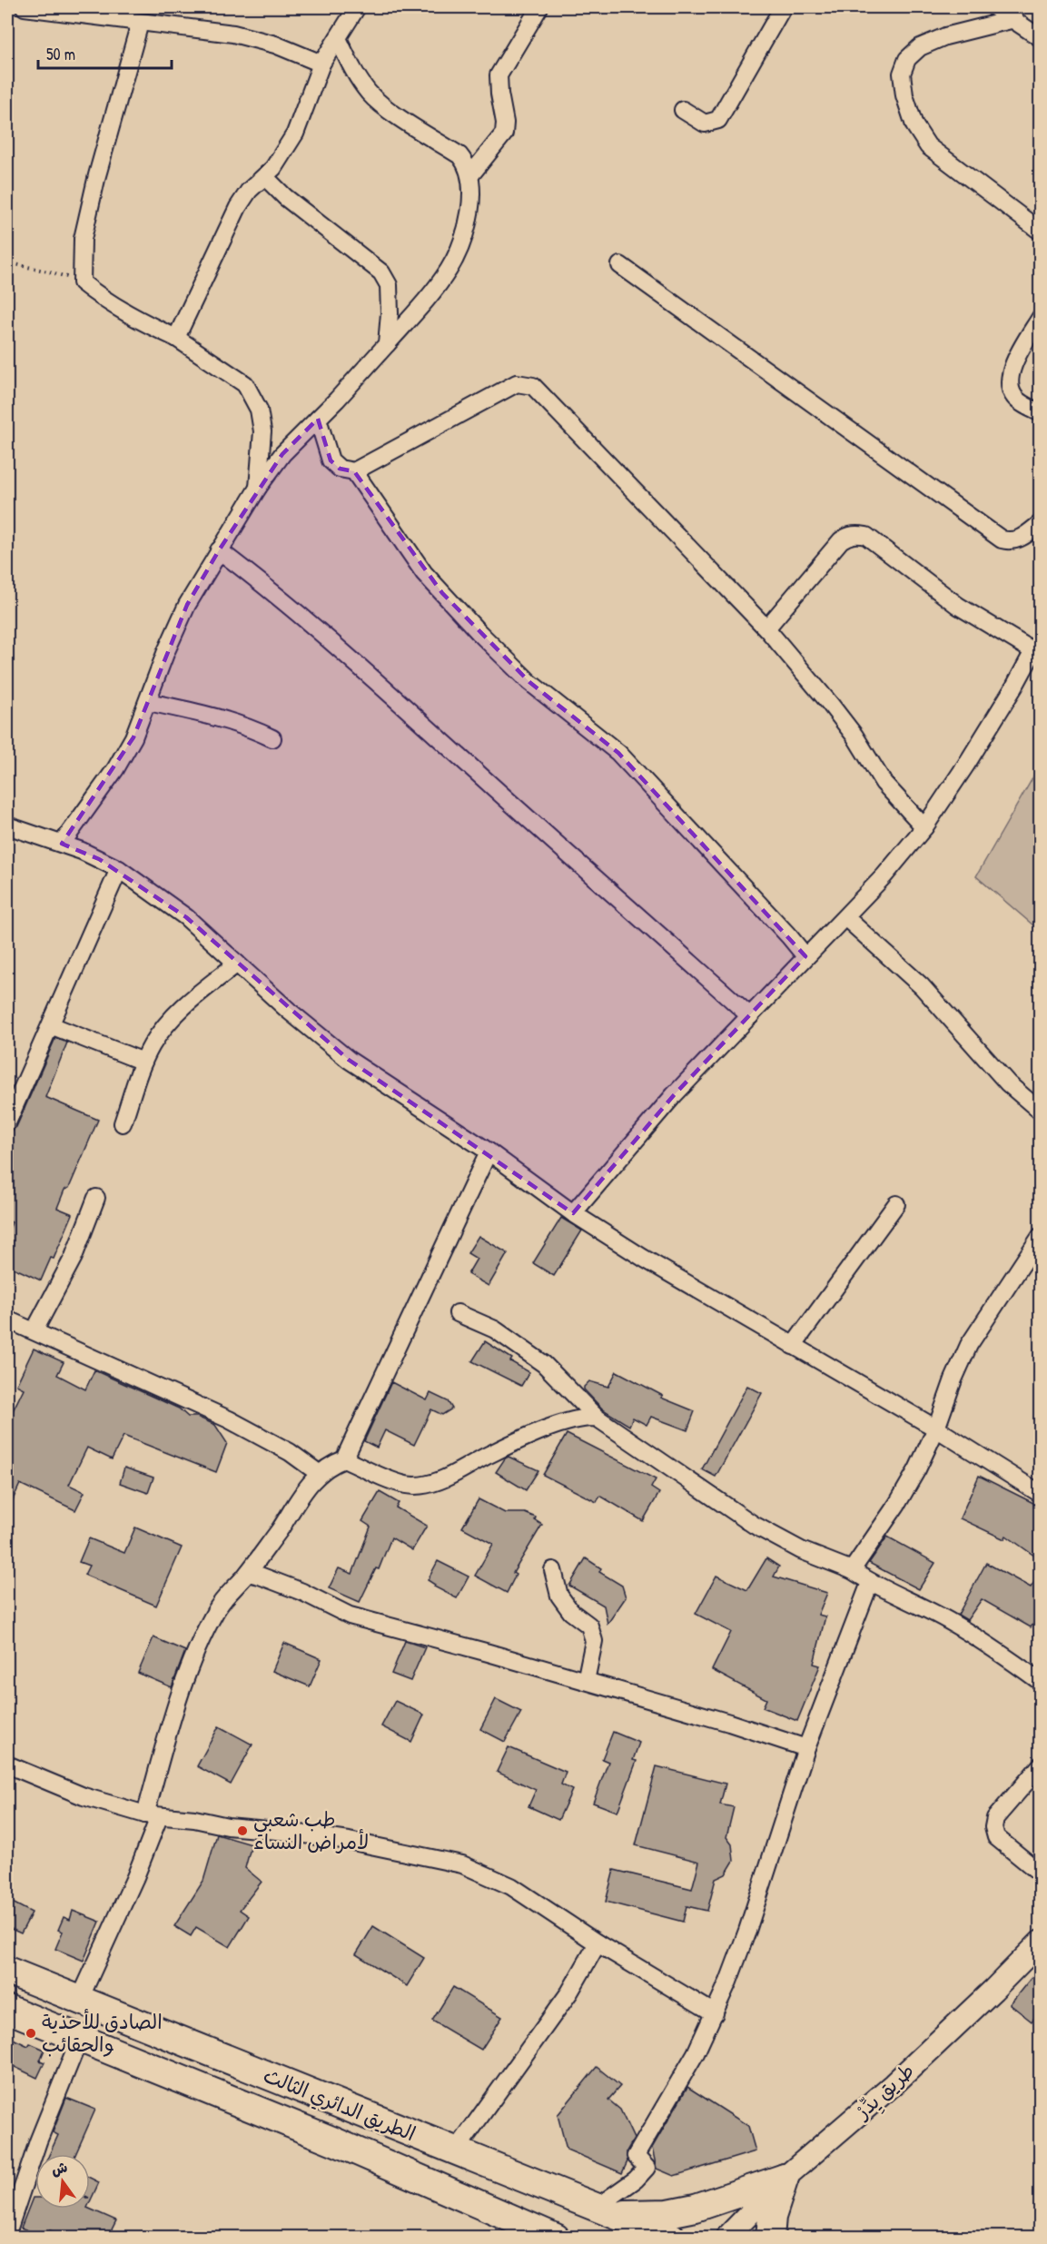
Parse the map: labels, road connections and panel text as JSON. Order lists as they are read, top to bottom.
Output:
{
  "streets": {
    "main road": ["الطريق الدائري الثالث"],
    "street": ["طريق يِدِّرْ"]
  },
  "places": ["طب شعبي لأمراض النساء", "الصادق للأحذية والحقائب"],
  "scale_bar": "50 m",
  "north": "top"
}
